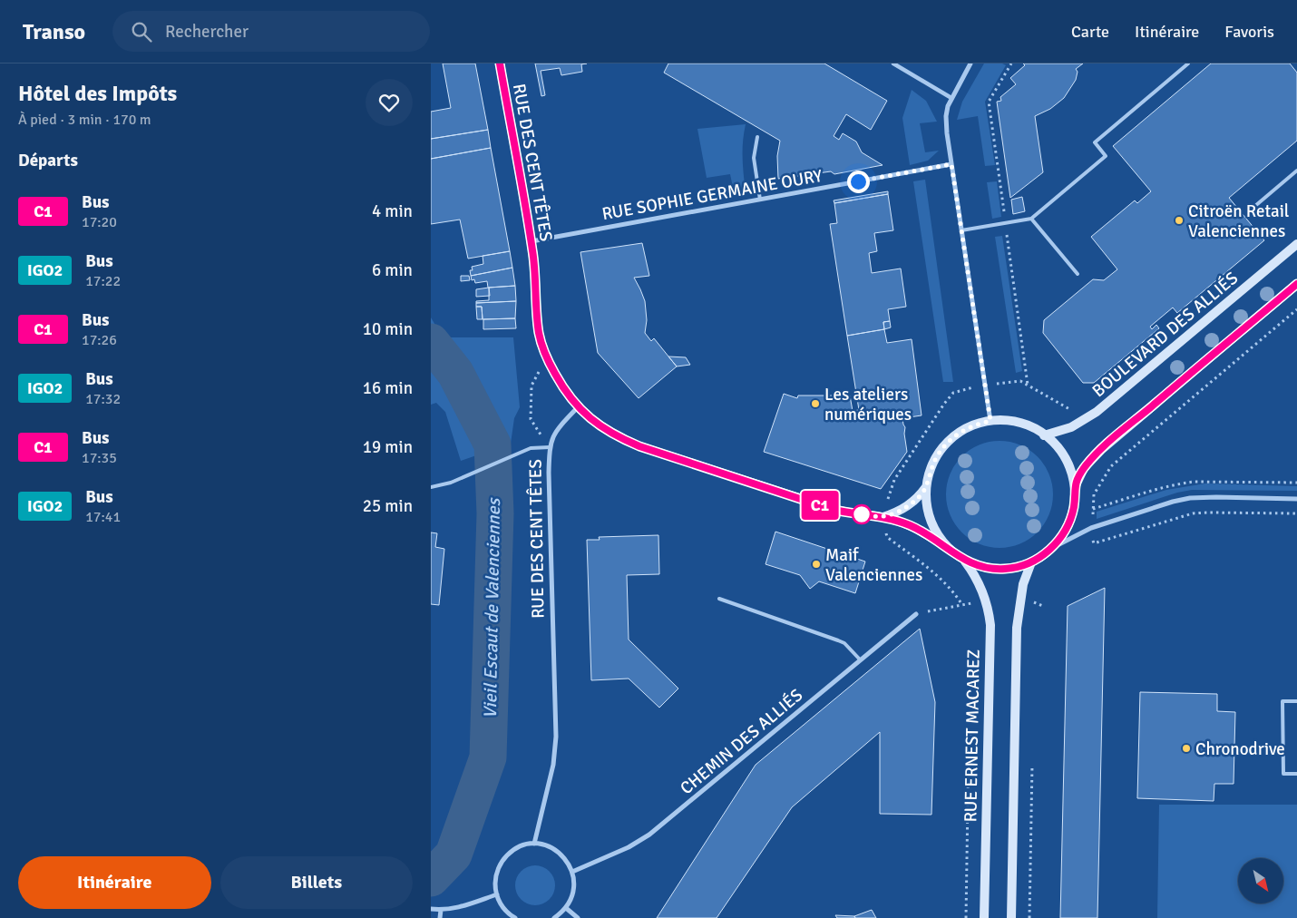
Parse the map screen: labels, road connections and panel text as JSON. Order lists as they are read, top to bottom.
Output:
{
  "streets": {
    "main road": ["RUE DES CENT TÊTES", "BOULEVARD DES ALLIÉS", "RUE ERNEST MACAREZ"],
    "street": ["RUE SOPHIE GERMAINE OURY", "CHEMIN DES ALLIÉS"]
  },
  "crossings": [
    ["RUE DES CENT TÊTES", "RUE SOPHIE GERMAINE OURY"],
    ["BOULEVARD DES ALLIÉS", "RUE ERNEST MACAREZ"]
  ],
  "water": ["Vieil Escaut de Valenciennes"],
  "places": [
    "Citroën Retail Valenciennes",
    "Les ateliers numériques",
    "Maif Valenciennes",
    "Chronodrive"
  ],
  "lines": ["bus line C1"],
  "north": "bottom right",
  "page": {
    "header": "Transo",
    "search": "Rechercher",
    "nav": ["Carte", "Itinéraire", "Favoris"],
    "heading": [
      ["Hôtel des Impôts", "À pied · 3 min · 170 m"],
      "Départs"
    ],
    "on_map": "C1",
    "list": [
      {
        "mark": "C1",
        "name": "Bus",
        "note": "17:20",
        "value": "4 min"
      },
      {
        "mark": "IGO2",
        "name": "Bus",
        "note": "17:22",
        "value": "6 min"
      },
      {
        "mark": "C1",
        "name": "Bus",
        "note": "17:26",
        "value": "10 min"
      },
      {
        "mark": "IGO2",
        "name": "Bus",
        "note": "17:32",
        "value": "16 min"
      },
      {
        "mark": "C1",
        "name": "Bus",
        "note": "17:35",
        "value": "19 min"
      },
      {
        "mark": "IGO2",
        "name": "Bus",
        "note": "17:41",
        "value": "25 min"
      }
    ],
    "buttons": ["Itinéraire", "Billets"]
  }
}
